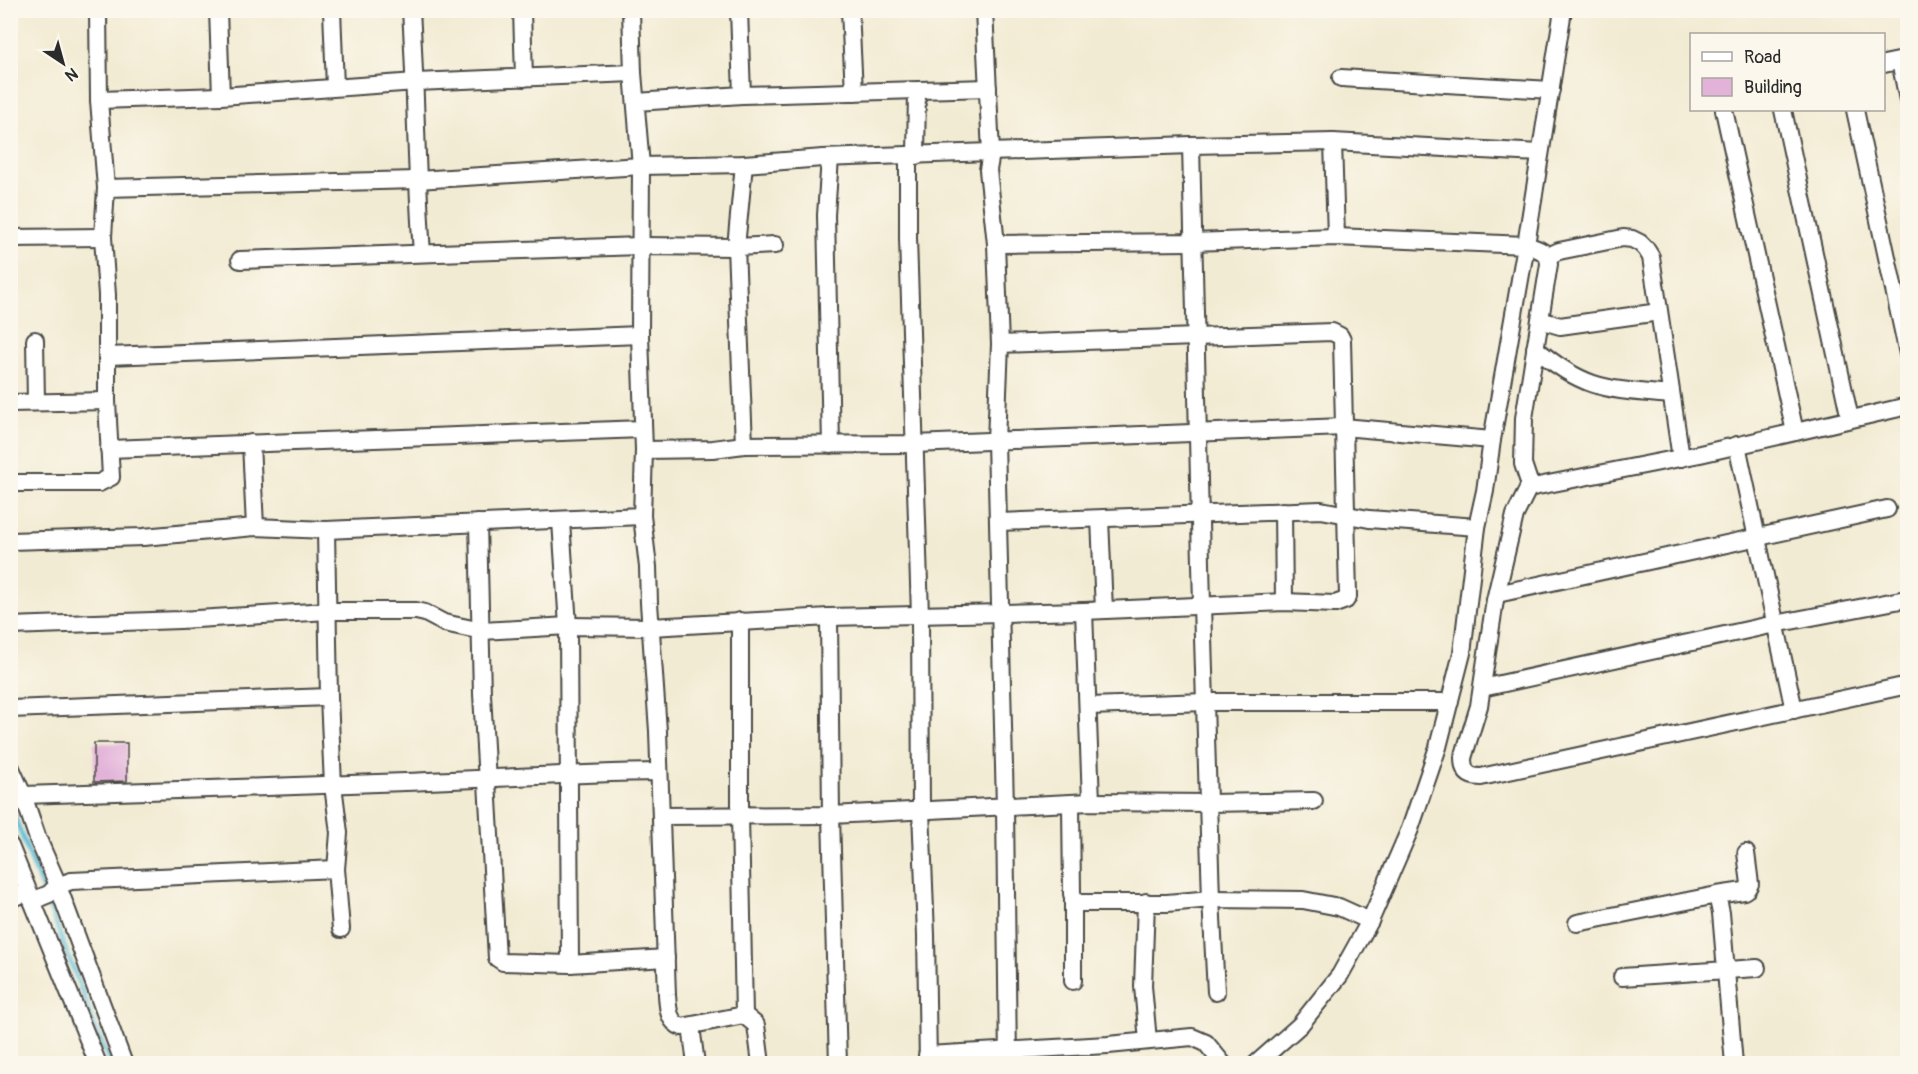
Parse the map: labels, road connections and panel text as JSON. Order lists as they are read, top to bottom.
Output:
{
  "legend": ["Road", "Building"],
  "north": "bottom right"
}
